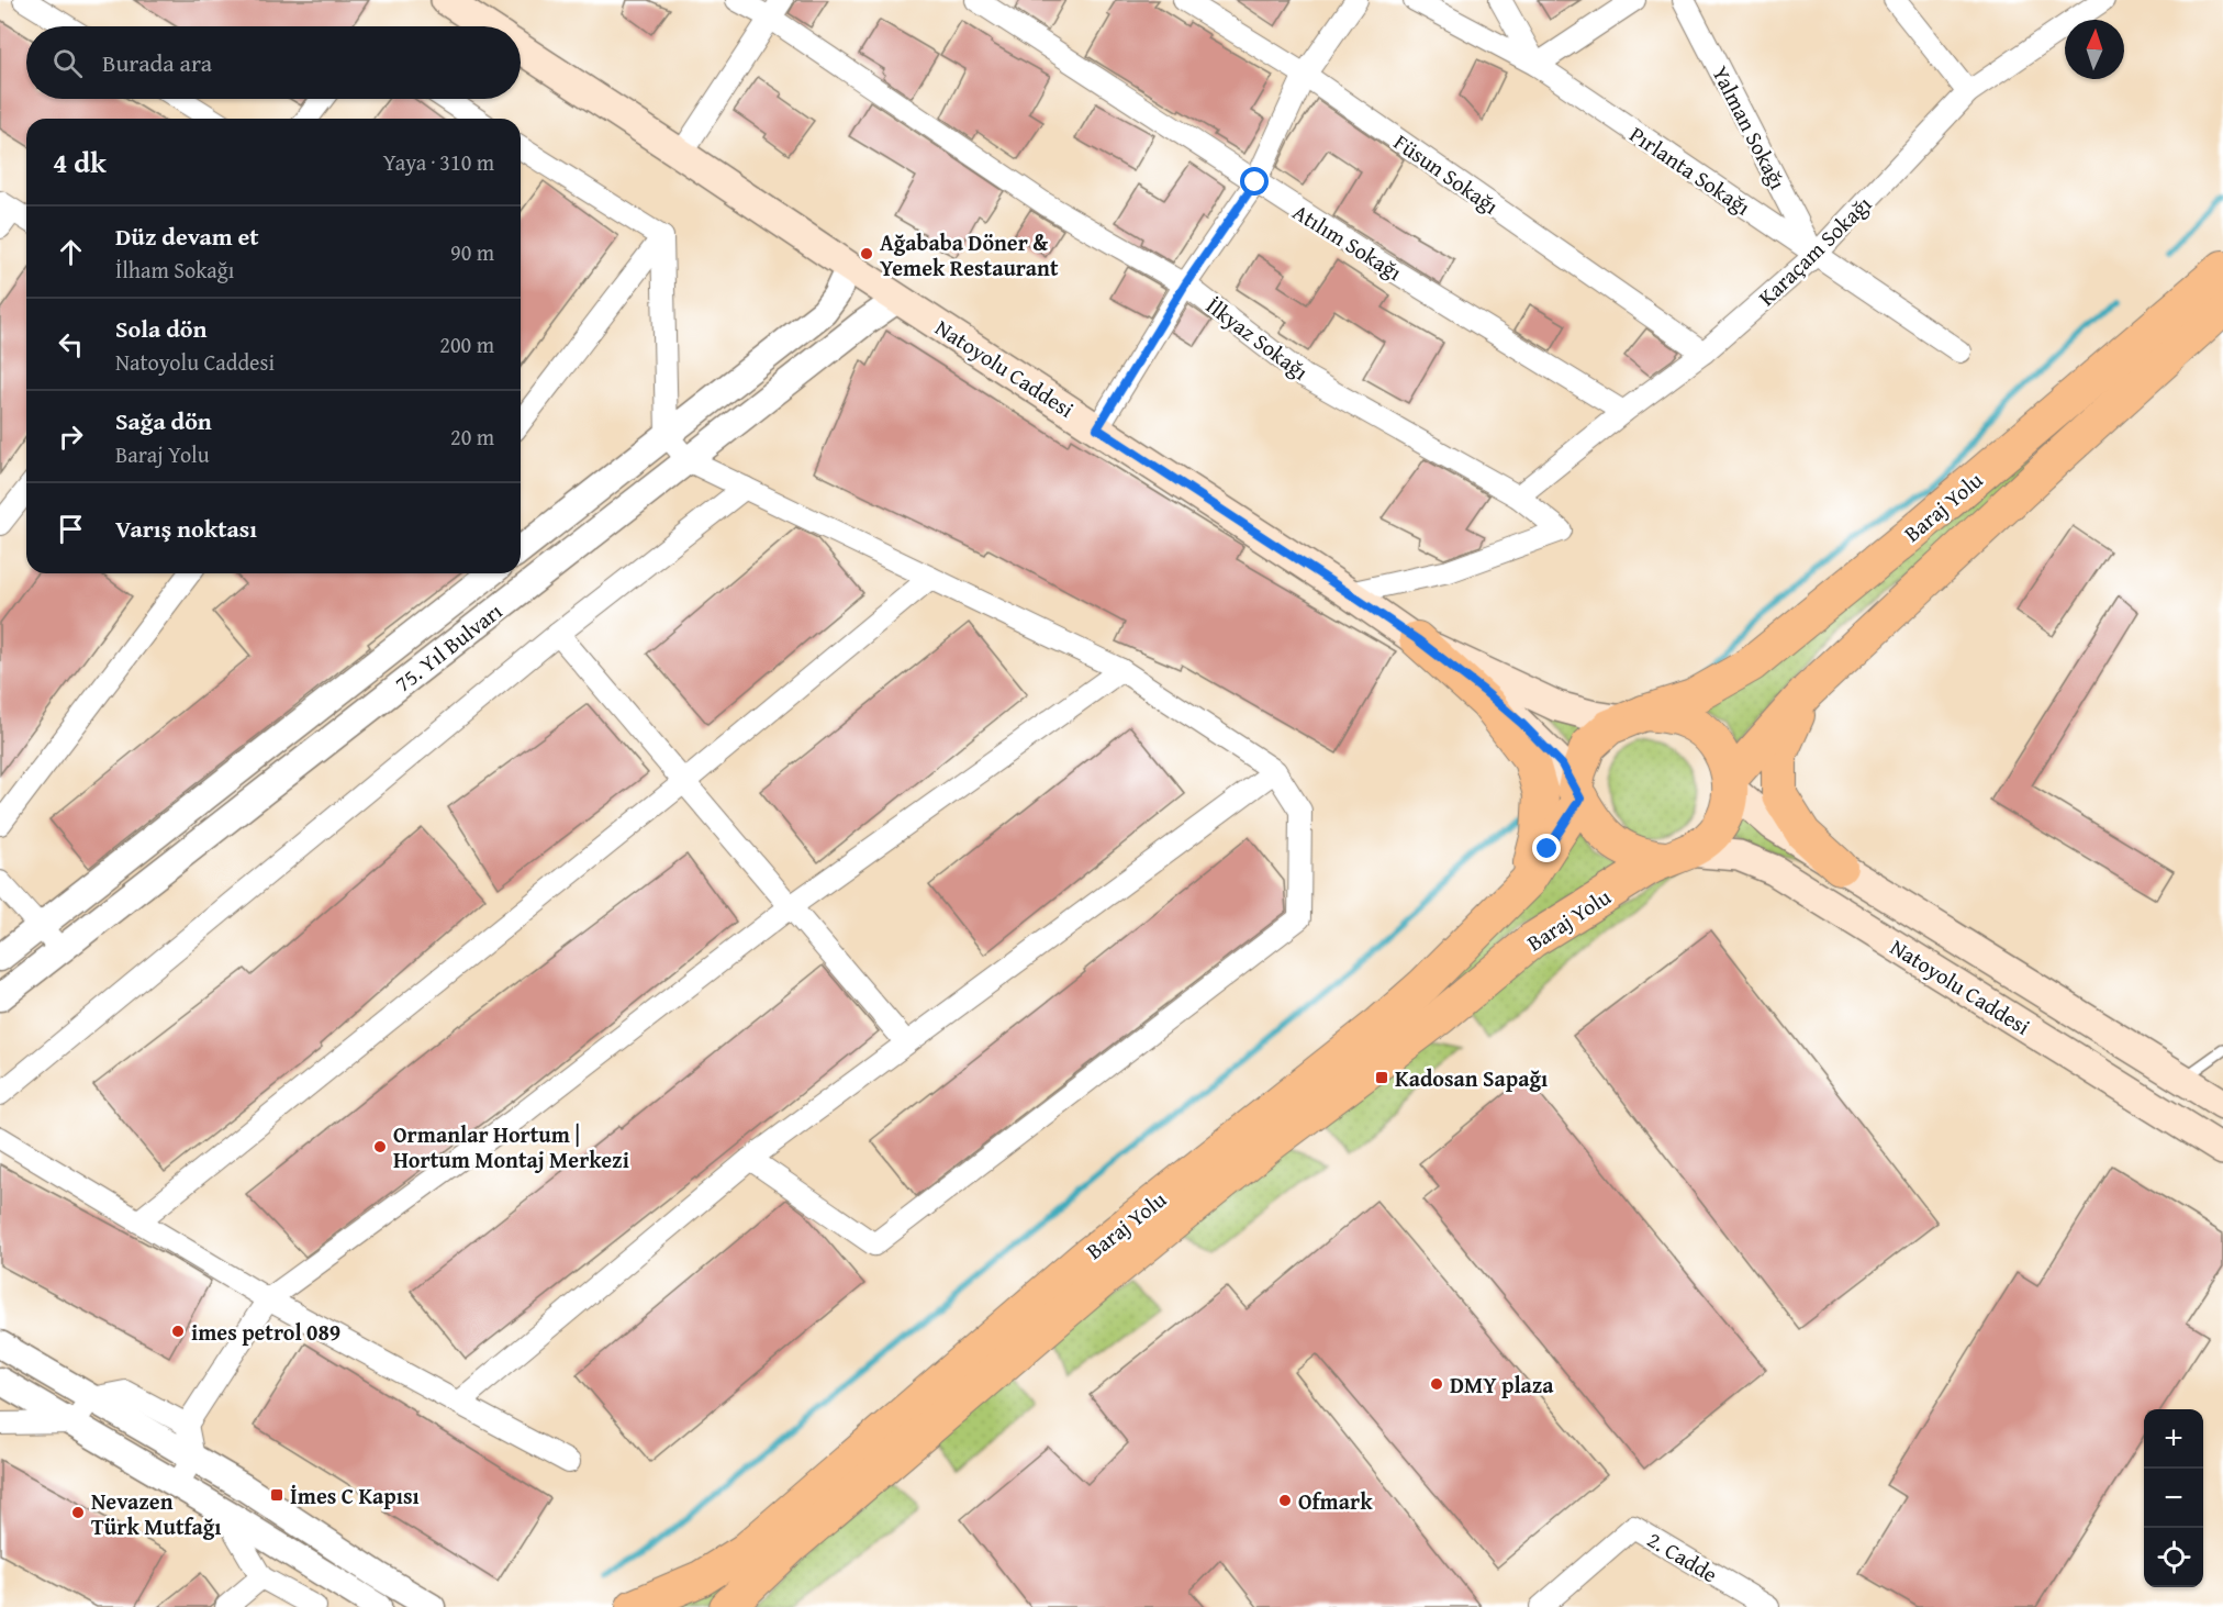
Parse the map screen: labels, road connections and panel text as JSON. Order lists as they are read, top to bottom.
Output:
{
  "streets": {
    "main road": ["Natoyolu Caddesi", "Baraj Yolu"],
    "street": [
      "Yalman Sokağı",
      "Pırlanta Sokağı",
      "Füsun Sokağı",
      "Atılım Sokağı",
      "Karaçam Sokağı",
      "İlkyaz Sokağı",
      "75. Yıl Bulvarı",
      "2. Cadde"
    ]
  },
  "crossings": [
    ["Yalman Sokağı", "Pırlanta Sokağı"],
    ["Yalman Sokağı", "Karaçam Sokağı"],
    ["Pırlanta Sokağı", "Karaçam Sokağı"],
    ["Füsun Sokağı", "Karaçam Sokağı"],
    ["Atılım Sokağı", "Karaçam Sokağı"],
    ["Karaçam Sokağı", "İlkyaz Sokağı"],
    ["İlkyaz Sokağı", "Natoyolu Caddesi"],
    ["Natoyolu Caddesi", "Baraj Yolu"],
    ["Natoyolu Caddesi", "75. Yıl Bulvarı"]
  ],
  "places": {
    "other": [
      "Ağababa Döner & Yemek Restaurant",
      "Ormanlar Hortum | Hortum Montaj Merkezi",
      "imes petrol 089",
      "DMY plaza",
      "Ofmark",
      "Nevazen Türk Mutfağı"
    ],
    "transit": ["Kadosan Sapağı", "İmes C Kapısı"]
  },
  "north": "top",
  "page": {
    "search": "Burada ara",
    "heading": ["4 dk", "Yaya · 310 m"],
    "list": [
      ["Düz devam et", "İlham Sokağı", "90 m"],
      ["Sola dön", "Natoyolu Caddesi", "200 m"],
      ["Sağa dön", "Baraj Yolu", "20 m"],
      "Varış noktası"
    ],
    "map_buttons": ["+", "−"]
  }
}
